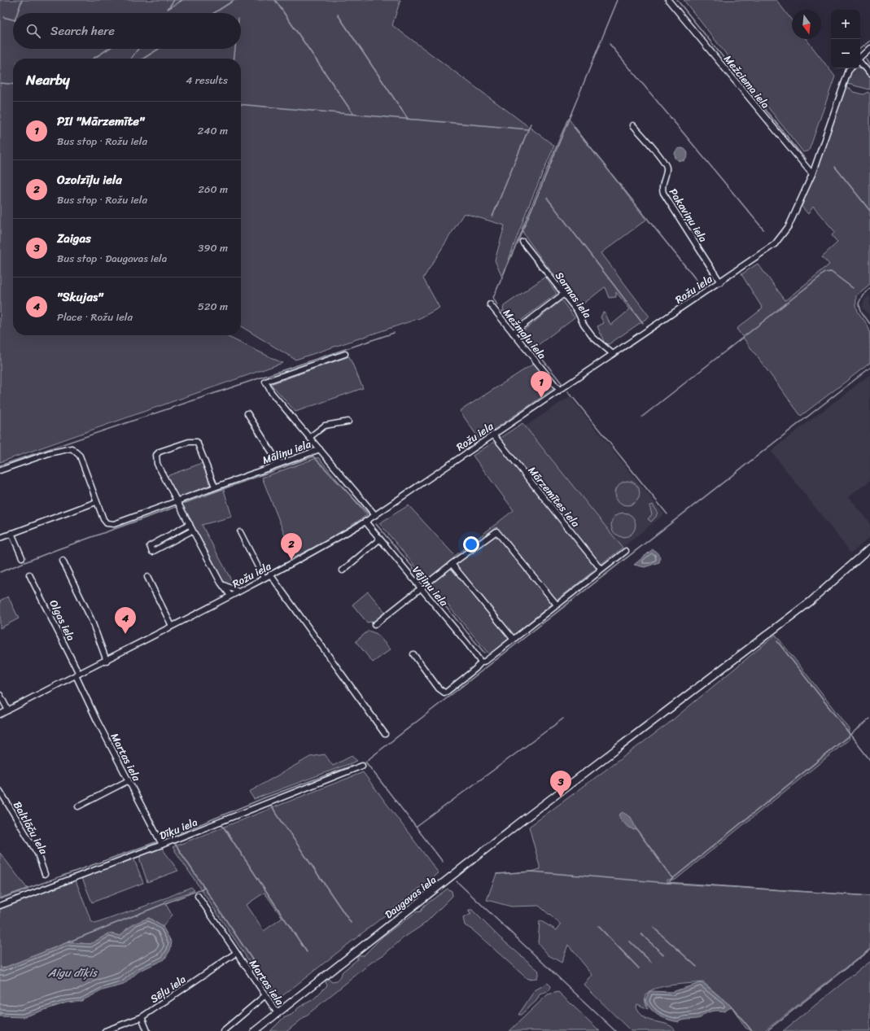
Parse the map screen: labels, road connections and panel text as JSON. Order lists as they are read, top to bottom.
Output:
{
  "streets": {
    "main road": ["Daugavas iela"],
    "street": [
      "Mežciema iela",
      "Pakaviņu iela",
      "Rožu iela",
      "Sarmas iela",
      "Mežmaļu iela",
      "Māliņu iela",
      "Mārzemītes iela",
      "Vējiņu iela",
      "Olgas iela",
      "Martas iela",
      "Baltlāču iela",
      "Dīķu iela",
      "Sēļu iela"
    ]
  },
  "crossings": [
    ["Mežciema iela", "Rožu iela"],
    ["Pakaviņu iela", "Rožu iela"],
    ["Rožu iela", "Sarmas iela"],
    ["Rožu iela", "Mežmaļu iela"],
    ["Rožu iela", "Māliņu iela"],
    ["Rožu iela", "Mārzemītes iela"],
    ["Rožu iela", "Vējiņu iela"],
    ["Rožu iela", "Olgas iela"],
    ["Rožu iela", "Martas iela"],
    ["Olgas iela", "Martas iela"],
    ["Martas iela", "Dīķu iela"],
    ["Martas iela", "Daugavas iela"],
    ["Martas iela", "Sēļu iela"]
  ],
  "water": ["Aigu dīķis"],
  "north": "bottom",
  "page": {
    "map_buttons": ["+", "−"],
    "search": "Search here",
    "heading": ["Nearby", "4 results"],
    "list": [
      {
        "mark": "1",
        "name": "PII \"Mārzemīte\"",
        "note": "Bus stop · Rožu iela",
        "value": "240 m"
      },
      {
        "mark": "2",
        "name": "Ozolzīļu iela",
        "note": "Bus stop · Rožu iela",
        "value": "260 m"
      },
      {
        "mark": "3",
        "name": "Zaigas",
        "note": "Bus stop · Daugavas iela",
        "value": "390 m"
      },
      {
        "mark": "4",
        "name": "\"Skujas\"",
        "note": "Place · Rožu iela",
        "value": "520 m"
      }
    ],
    "pins": [
      "1",
      "2",
      "4",
      "3"
    ]
  }
}
